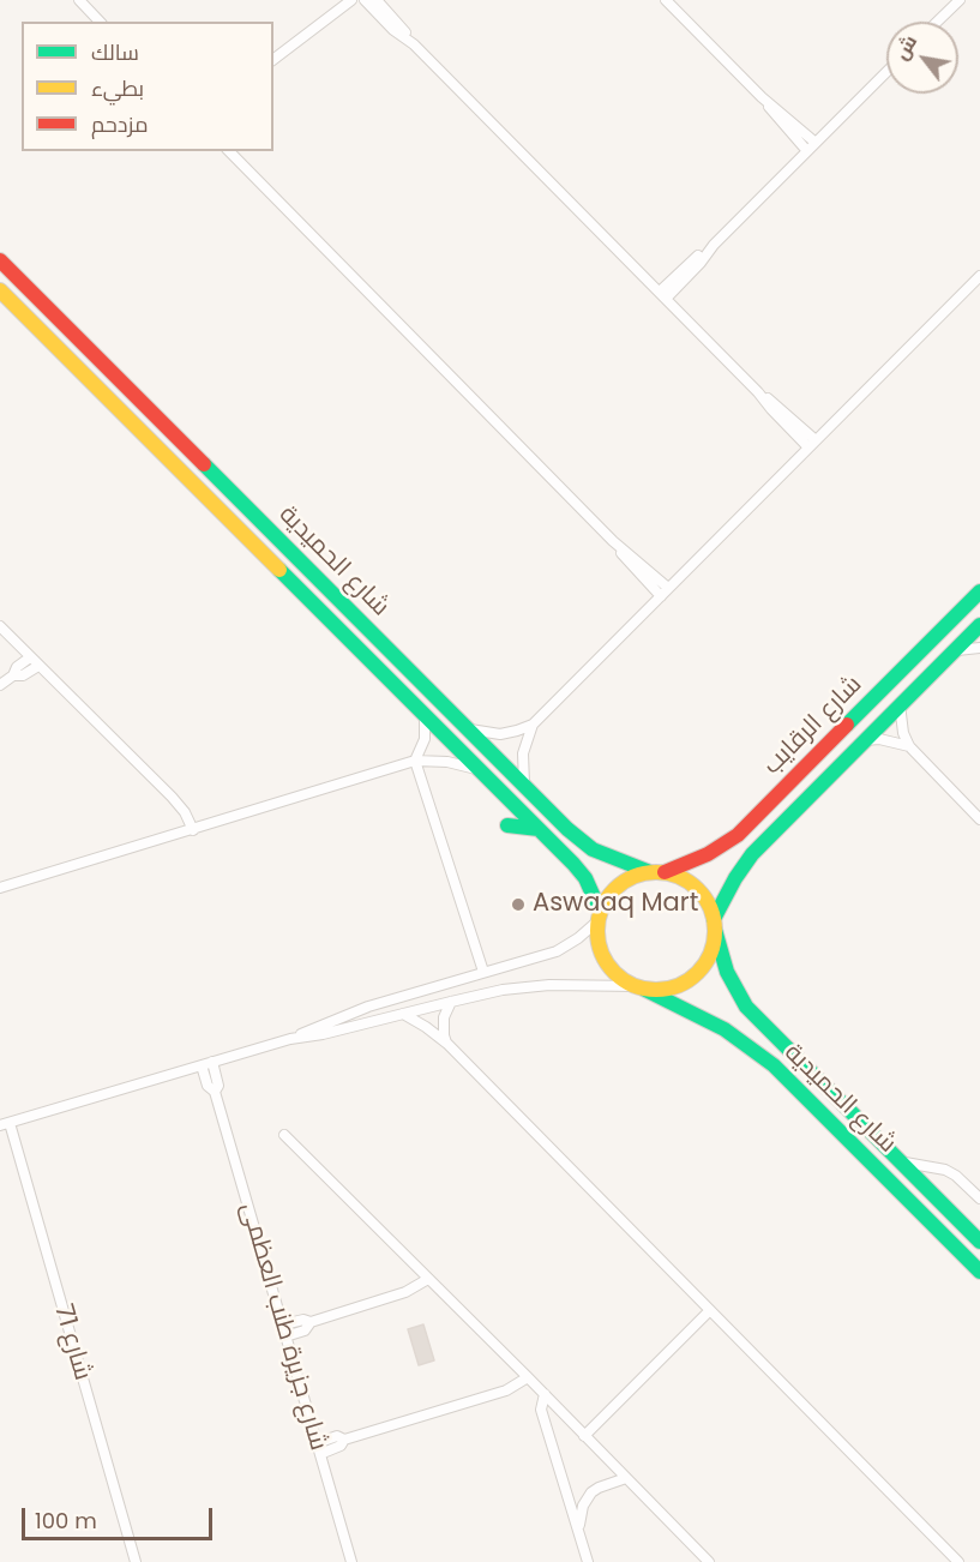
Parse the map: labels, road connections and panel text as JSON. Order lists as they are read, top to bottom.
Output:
{
  "streets": {
    "street": [
      "شارع الحميدية",
      "شارع الرقايب",
      "شارع جزيرة طنب العظمى",
      "شارع 71"
    ]
  },
  "crossings": [
    ["شارع الحميدية", "شارع الرقايب"]
  ],
  "places": ["Aswaaq Mart"],
  "legend": ["سالك", "بطيء", "مزدحم"],
  "scale_bar": "100 m",
  "north": "top left"
}
